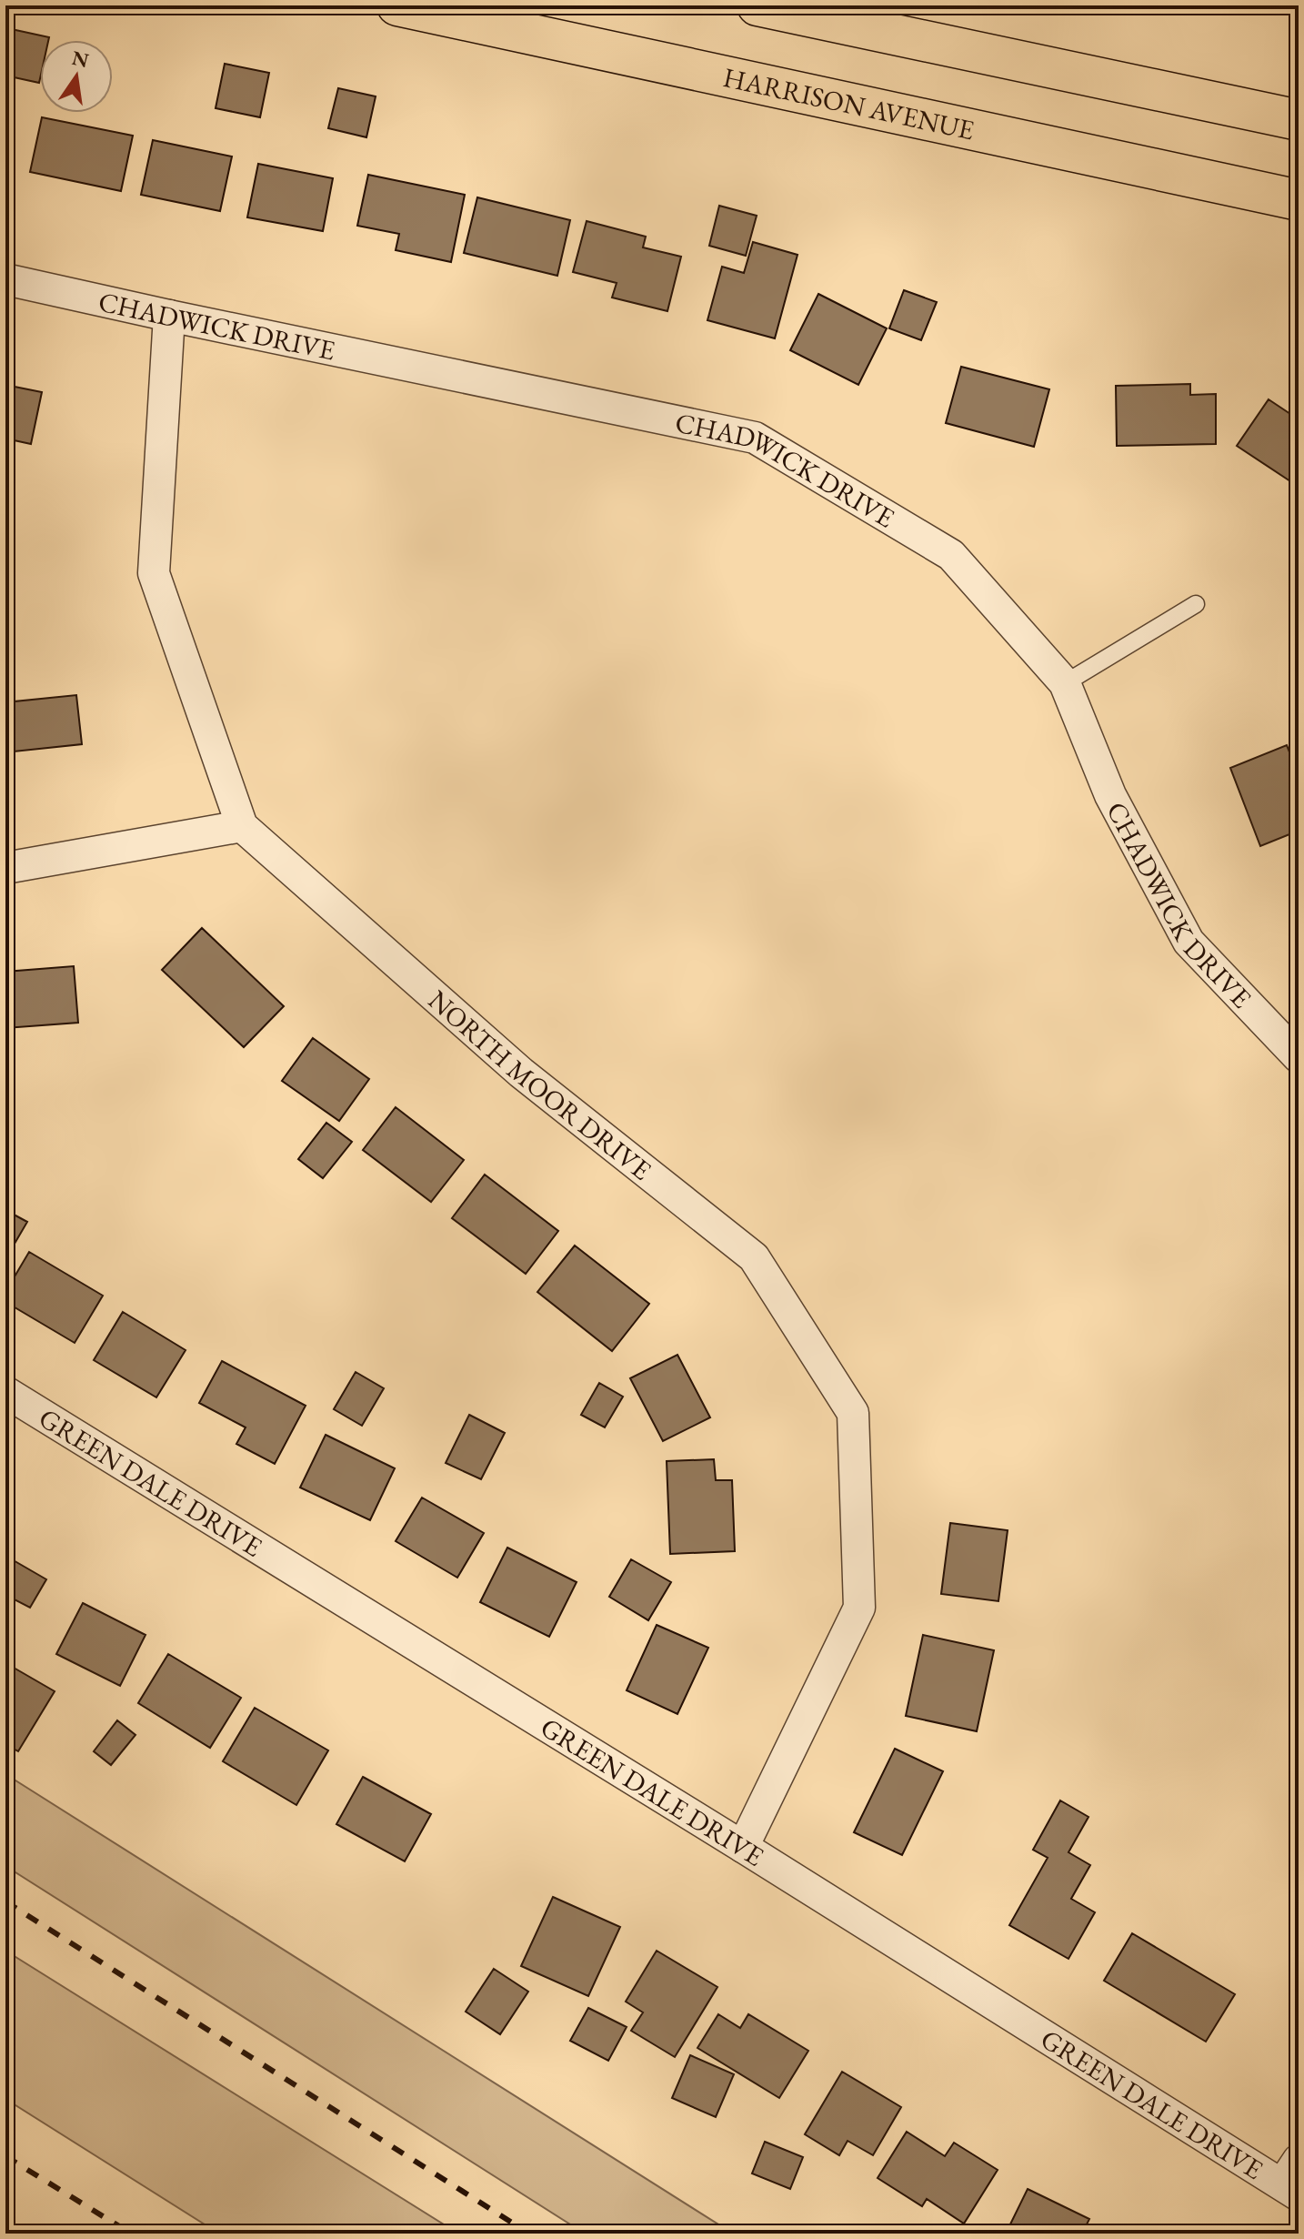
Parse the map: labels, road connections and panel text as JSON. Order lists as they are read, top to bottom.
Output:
{
  "streets": {
    "main road": ["HARRISON AVENUE"],
    "street": ["CHADWICK DRIVE", "NORTH MOOR DRIVE", "GREEN DALE DRIVE"]
  },
  "crossings": [
    ["CHADWICK DRIVE", "NORTH MOOR DRIVE"],
    ["NORTH MOOR DRIVE", "GREEN DALE DRIVE"]
  ],
  "north": "top"
}
